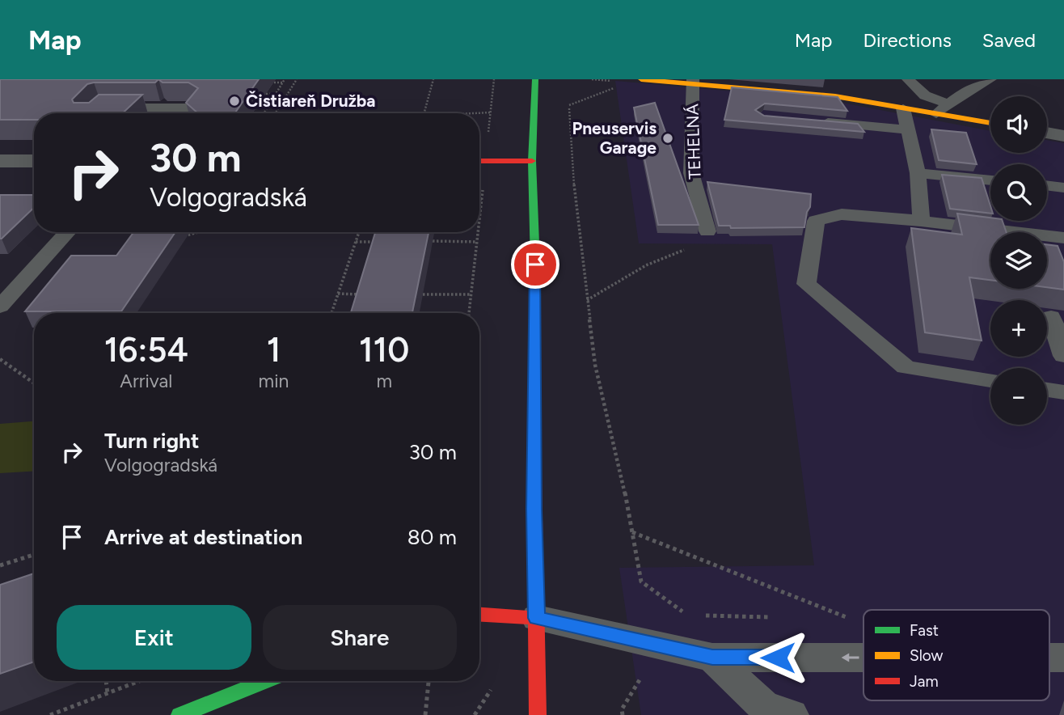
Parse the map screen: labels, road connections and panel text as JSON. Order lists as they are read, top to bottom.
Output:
{
  "streets": {
    "street": ["TEHELNÁ"]
  },
  "places": ["Čistiareň Družba", "Pneuservis Garage"],
  "legend": ["Fast", "Slow", "Jam"],
  "page": {
    "header": "Map",
    "nav": ["Map", "Directions", "Saved"],
    "map_buttons": ["+", "−"],
    "turn": ["30 m", "Volgogradská"],
    "eta": [
      "16:54",
      "Arrival",
      "1",
      "min",
      "110",
      "m"
    ],
    "list": [
      {
        "name": "Turn right",
        "note": "Volgogradská",
        "value": "30 m"
      },
      {
        "name": "Arrive at destination",
        "value": "80 m"
      }
    ],
    "buttons": ["Exit", "Share"]
  }
}
